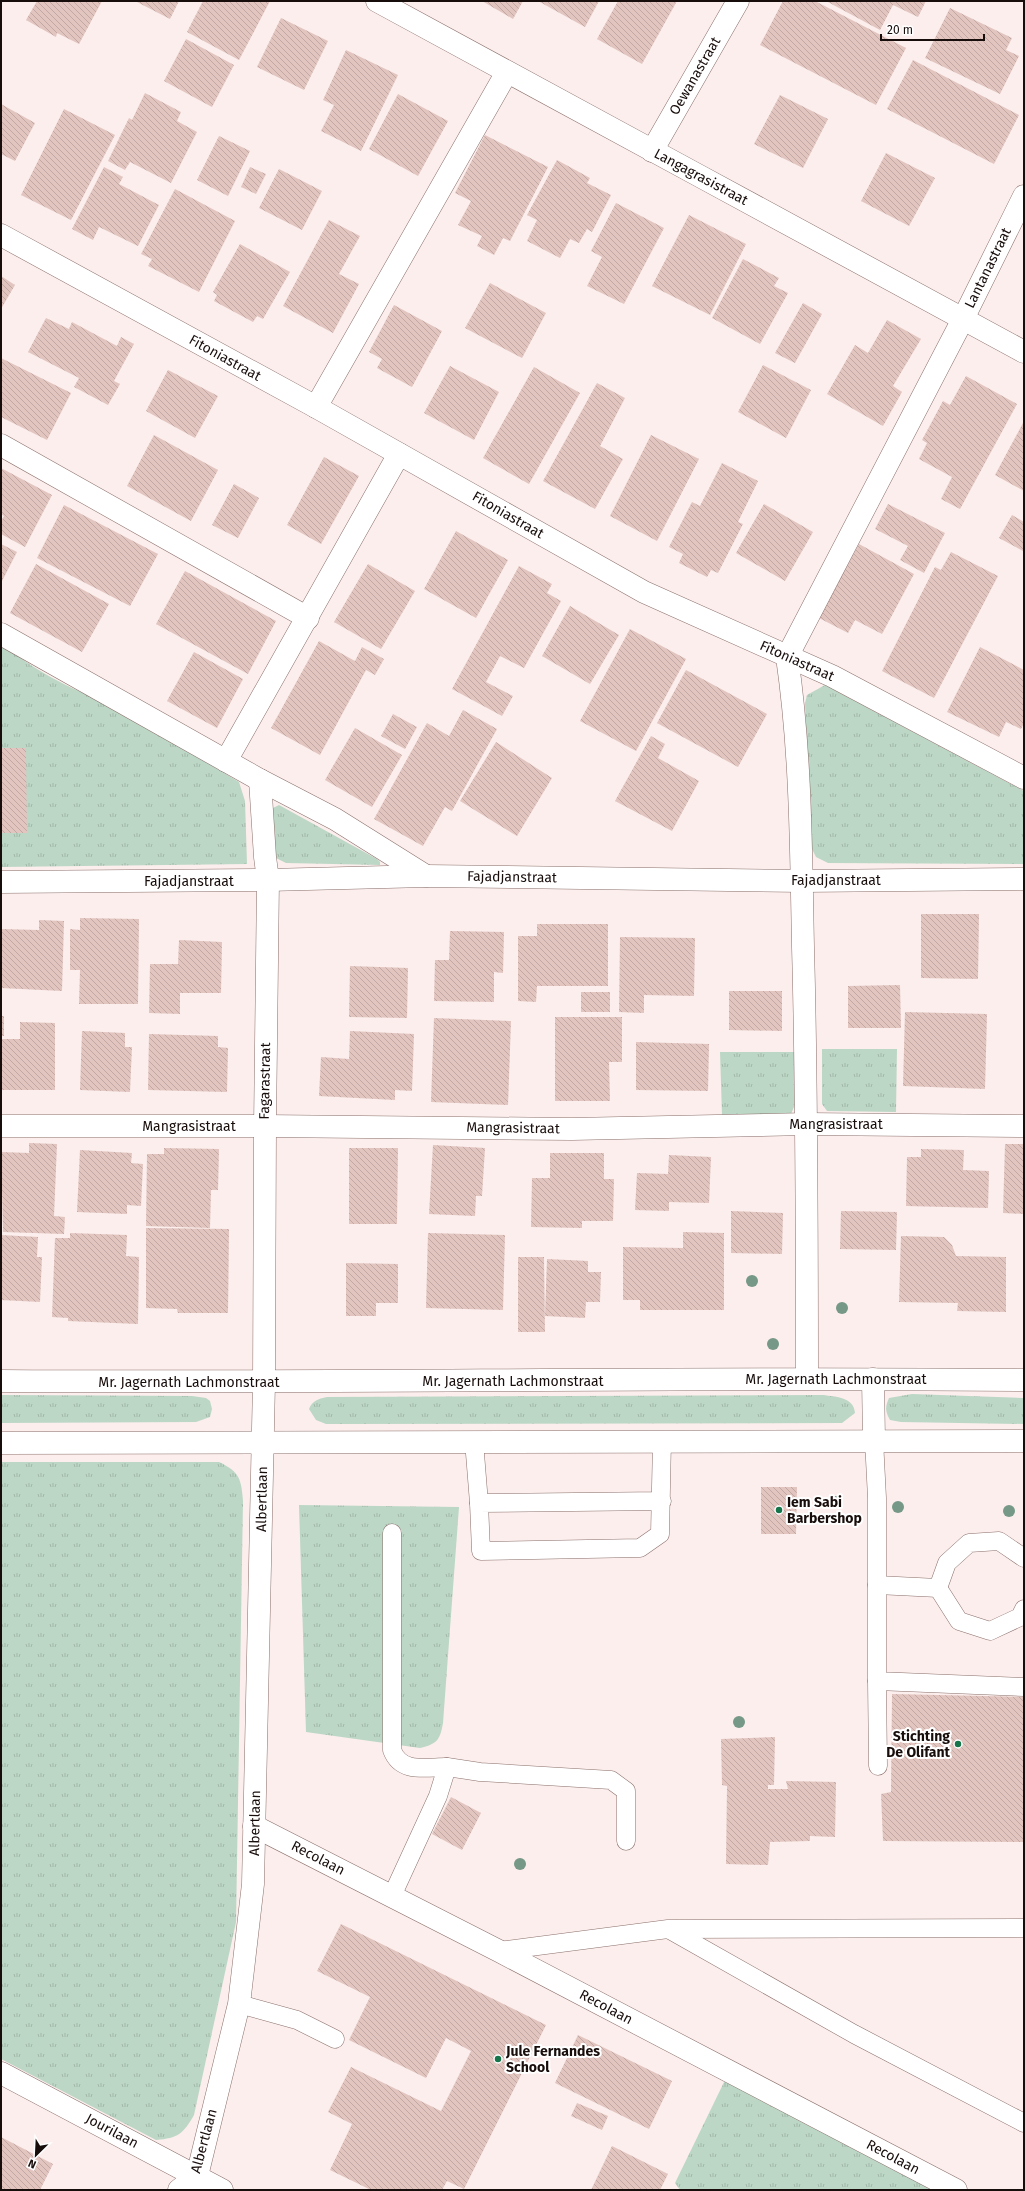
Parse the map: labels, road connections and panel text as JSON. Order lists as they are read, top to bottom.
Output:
{
  "streets": {
    "street": [
      "Oewanastraat",
      "Langagrasistraat",
      "Lantanastraat",
      "Fitoniastraat",
      "Fajadjanstraat",
      "Fagarastraat",
      "Mangrasistraat",
      "Mr. Jagernath Lachmonstraat",
      "Albertlaan",
      "Recolaan",
      "Jourilaan"
    ]
  },
  "crossings": [
    ["Oewanastraat", "Langagrasistraat"],
    ["Langagrasistraat", "Lantanastraat"],
    ["Lantanastraat", "Fitoniastraat"],
    ["Fajadjanstraat", "Fagarastraat"],
    ["Fagarastraat", "Mangrasistraat"],
    ["Fagarastraat", "Mr. Jagernath Lachmonstraat"],
    ["Fagarastraat", "Albertlaan"],
    ["Albertlaan", "Recolaan"],
    ["Albertlaan", "Jourilaan"]
  ],
  "places": ["Iem Sabi Barbershop", "Stichting De Olifant", "Jule Fernandes School"],
  "scale_bar": "20 m",
  "north": "bottom left"
}
